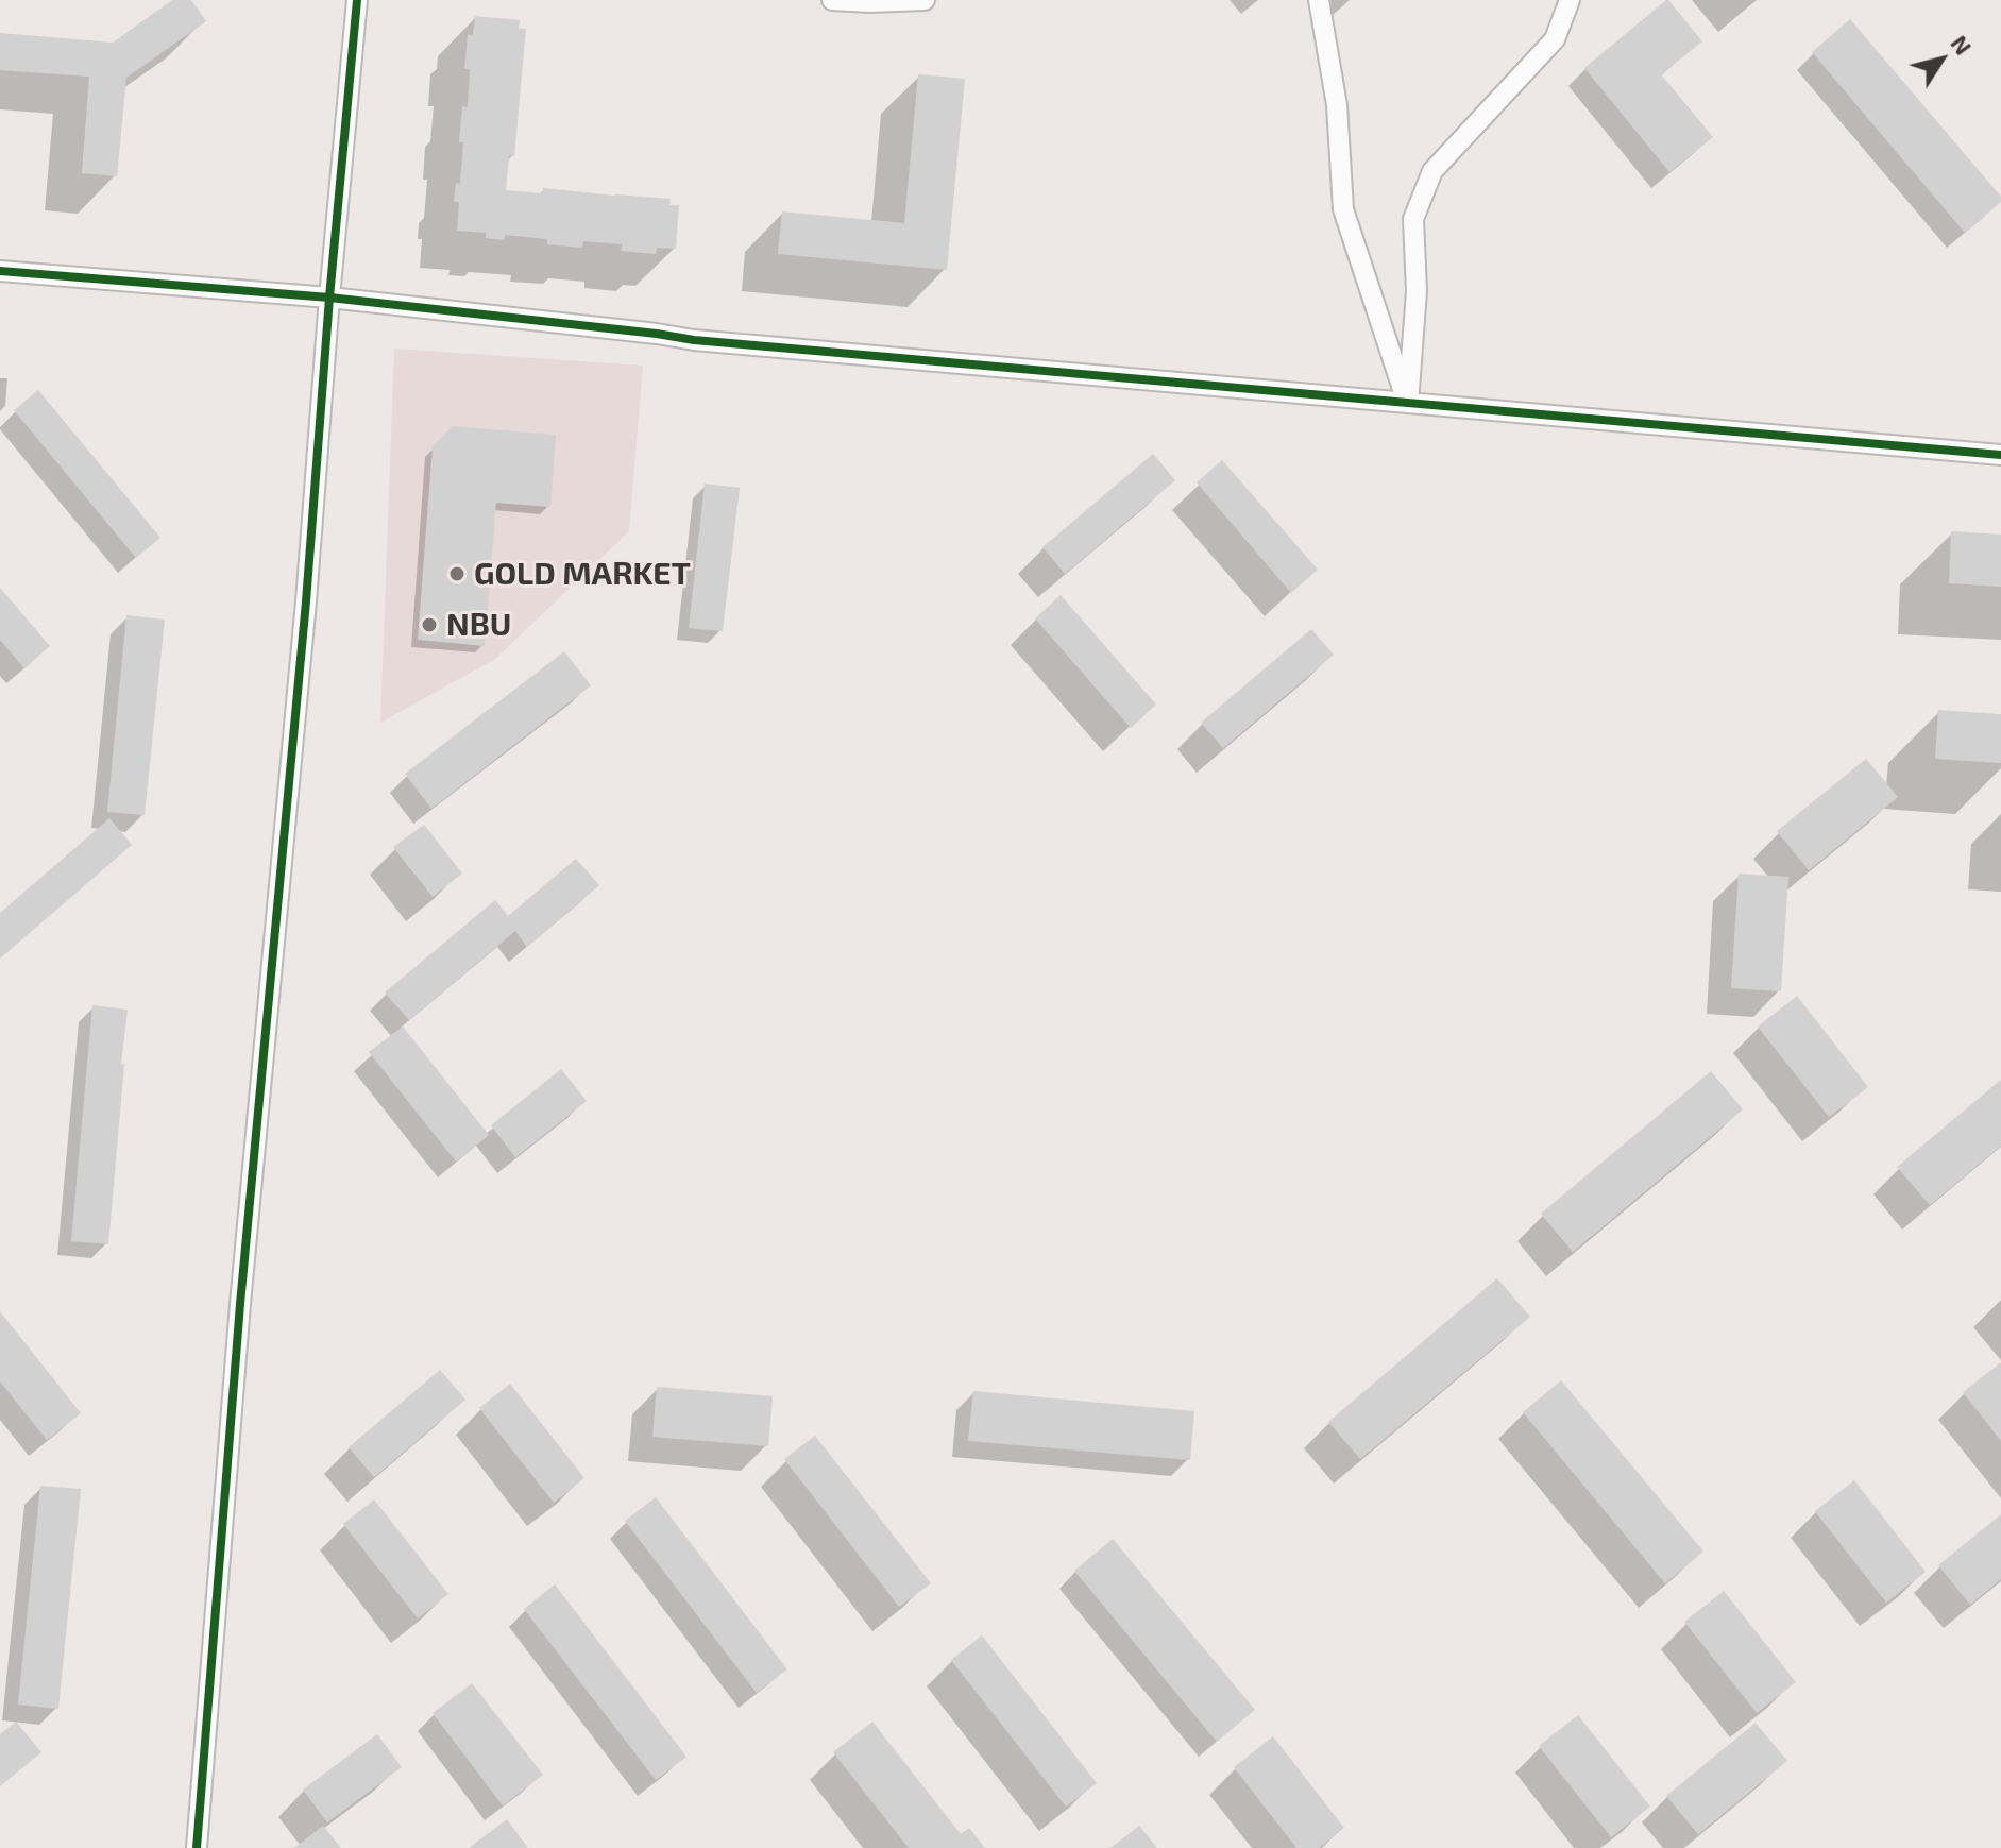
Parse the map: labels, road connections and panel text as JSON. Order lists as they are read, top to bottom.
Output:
{
  "places": ["GOLD MARKET", "NBU"],
  "north": "top right"
}
